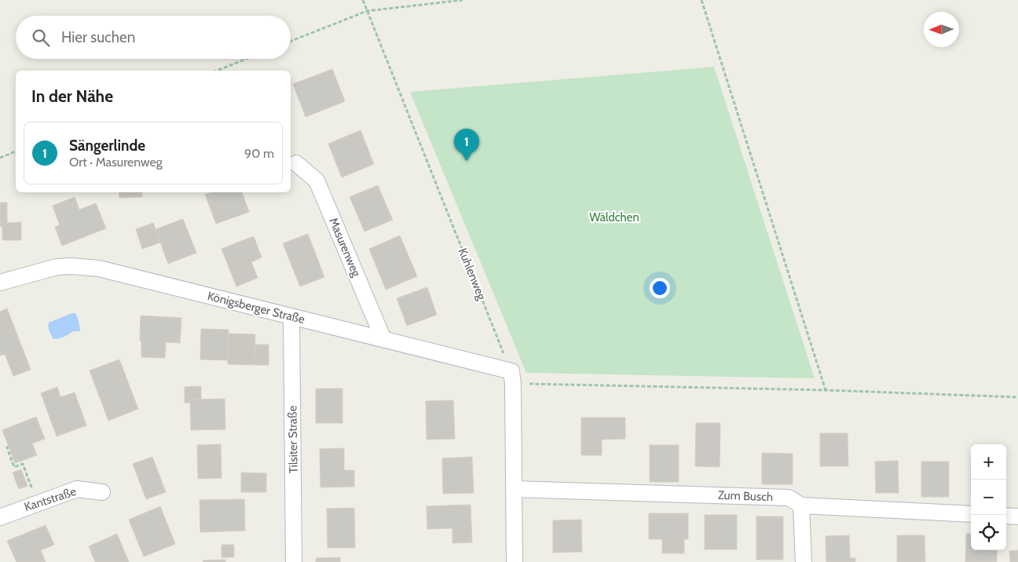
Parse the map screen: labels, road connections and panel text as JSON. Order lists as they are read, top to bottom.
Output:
{
  "streets": {
    "street": [
      "Masurenweg",
      "Königsberger Straße",
      "Tilsiter Straße",
      "Zum Busch",
      "Kantstraße"
    ],
    "path": ["Kuhlenweg"]
  },
  "crossings": [
    ["Masurenweg", "Königsberger Straße"],
    ["Kuhlenweg", "Königsberger Straße"],
    ["Königsberger Straße", "Tilsiter Straße"]
  ],
  "parks": ["Wäldchen"],
  "north": "left",
  "page": {
    "search": "Hier suchen",
    "heading": "In der Nähe",
    "list": [
      {
        "mark": "1",
        "name": "Sängerlinde",
        "note": "Ort · Masurenweg",
        "value": "90 m"
      }
    ],
    "pins": "1",
    "map_buttons": ["+", "−"]
  }
}
